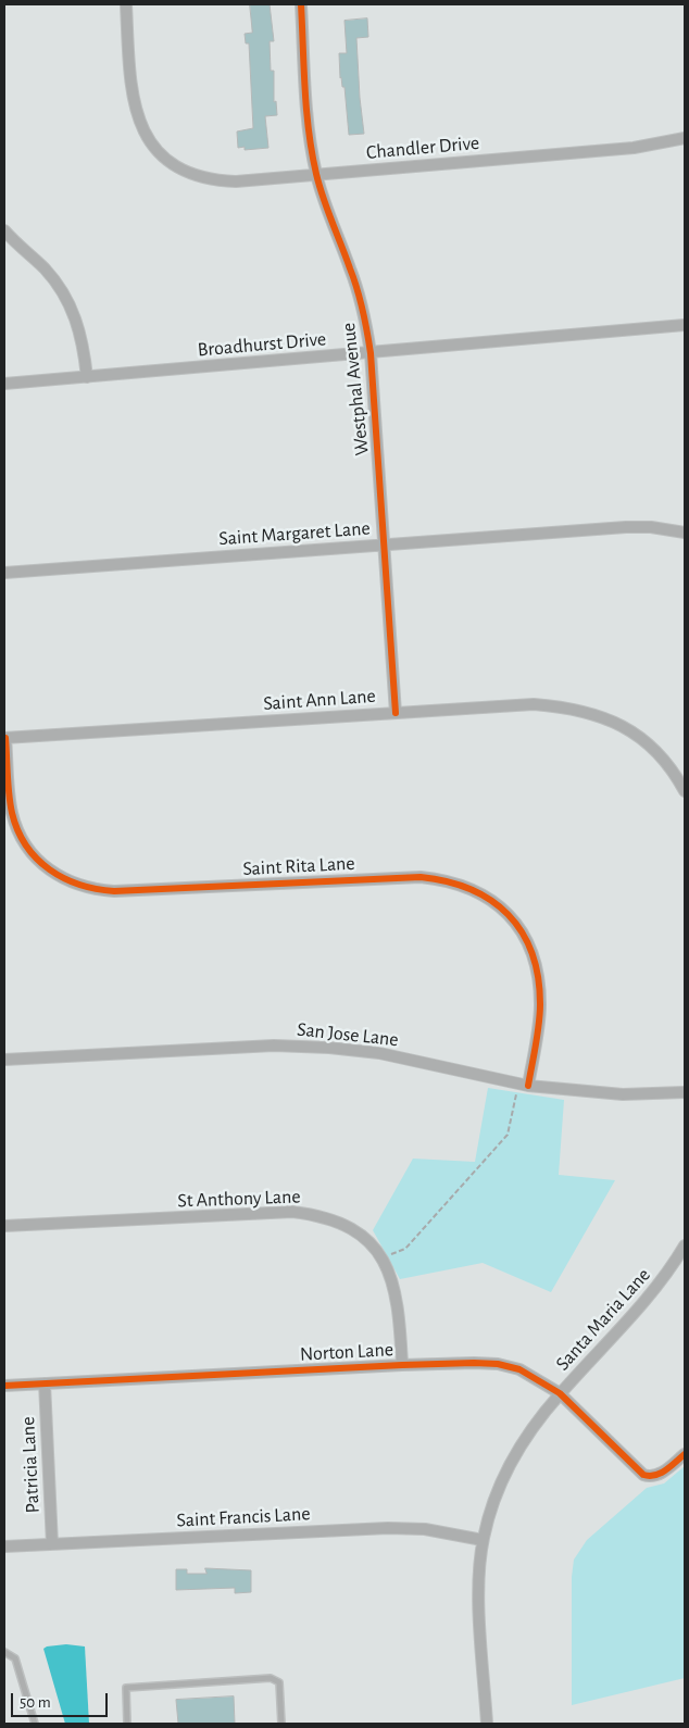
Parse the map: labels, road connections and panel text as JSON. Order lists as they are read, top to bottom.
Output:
{
  "streets": {
    "street": [
      "Chandler Drive",
      "Broadhurst Drive",
      "Westphal Avenue",
      "Saint Margaret Lane",
      "Saint Ann Lane",
      "Saint Rita Lane",
      "San Jose Lane",
      "St Anthony Lane",
      "Santa Maria Lane",
      "Norton Lane",
      "Patricia Lane",
      "Saint Francis Lane"
    ]
  },
  "crossings": [
    ["Chandler Drive", "Westphal Avenue"],
    ["Broadhurst Drive", "Westphal Avenue"],
    ["Westphal Avenue", "Saint Margaret Lane"],
    ["Westphal Avenue", "Saint Ann Lane"],
    ["Saint Ann Lane", "Saint Rita Lane"],
    ["Saint Rita Lane", "San Jose Lane"],
    ["St Anthony Lane", "Norton Lane"],
    ["Santa Maria Lane", "Norton Lane"],
    ["Santa Maria Lane", "Saint Francis Lane"],
    ["Norton Lane", "Patricia Lane"],
    ["Patricia Lane", "Saint Francis Lane"]
  ],
  "scale_bar": "50 m"
}
